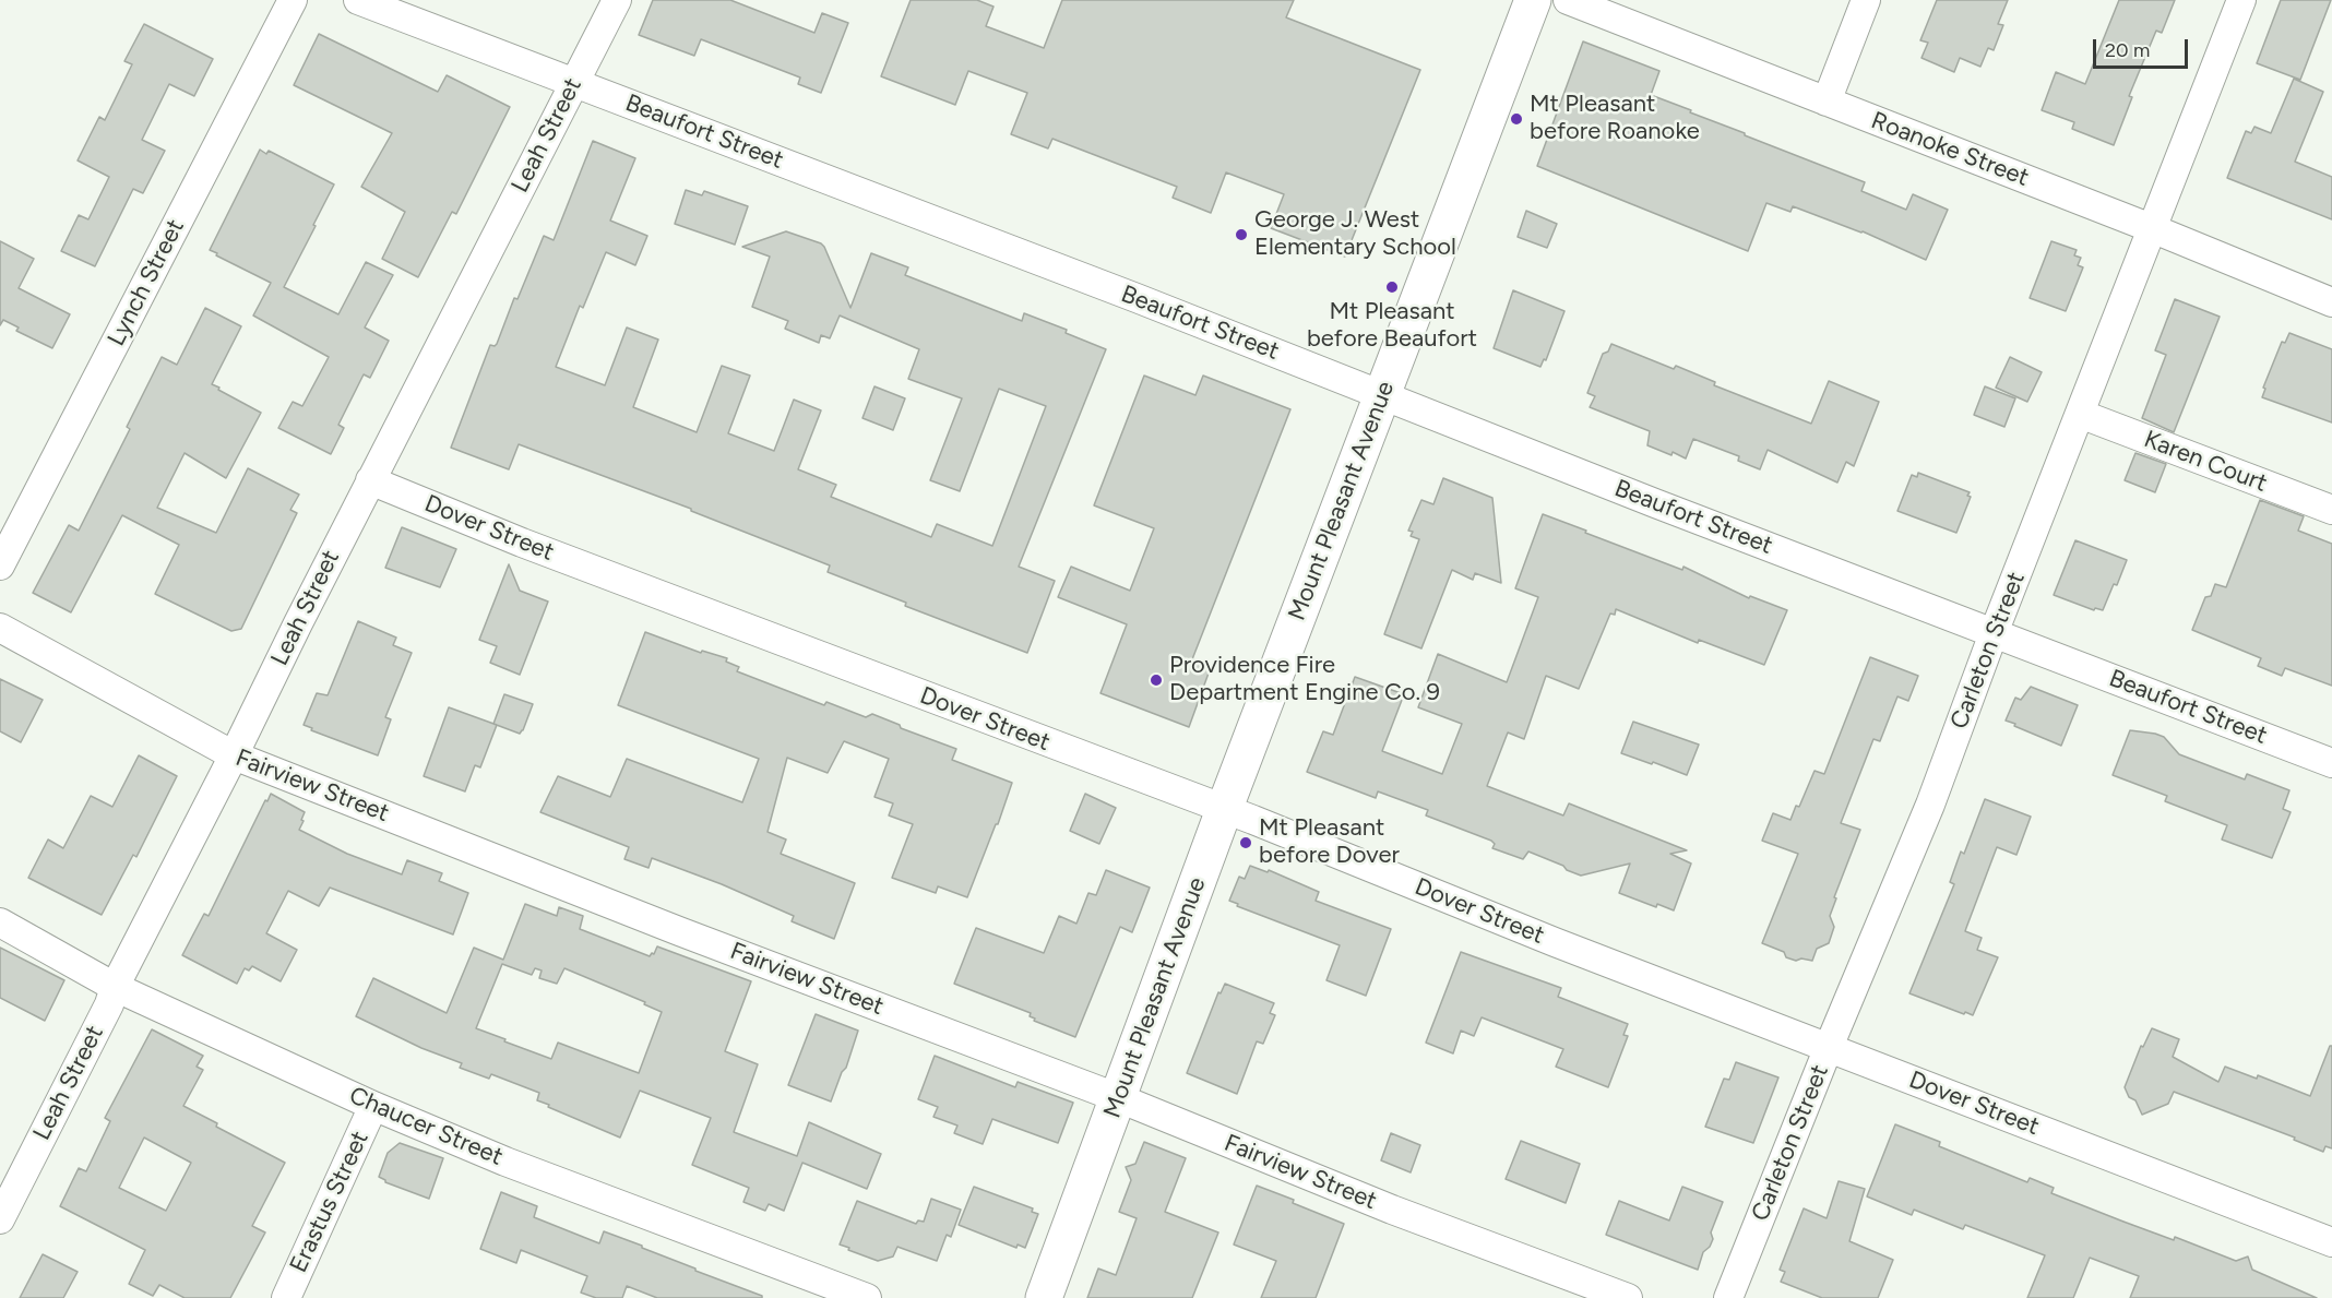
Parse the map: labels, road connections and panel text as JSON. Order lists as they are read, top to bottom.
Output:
{
  "streets": {
    "main road": ["Mount Pleasant Avenue"],
    "street": [
      "Beaufort Street",
      "Leah Street",
      "Roanoke Street",
      "Lynch Street",
      "Karen Court",
      "Dover Street",
      "Carleton Street",
      "Fairview Street",
      "Chaucer Street",
      "Erastus Street"
    ]
  },
  "crossings": [
    ["Beaufort Street", "Leah Street"],
    ["Beaufort Street", "Mount Pleasant Avenue"],
    ["Beaufort Street", "Carleton Street"],
    ["Leah Street", "Dover Street"],
    ["Leah Street", "Fairview Street"],
    ["Leah Street", "Chaucer Street"],
    ["Roanoke Street", "Carleton Street"],
    ["Karen Court", "Carleton Street"],
    ["Mount Pleasant Avenue", "Dover Street"],
    ["Mount Pleasant Avenue", "Fairview Street"],
    ["Dover Street", "Carleton Street"],
    ["Chaucer Street", "Erastus Street"]
  ],
  "places": [
    "Mt Pleasant before Roanoke",
    "George J. West Elementary School",
    "Mt Pleasant before Beaufort",
    "Providence Fire Department Engine Co. 9",
    "Mt Pleasant before Dover"
  ],
  "scale_bar": "20 m"
}
